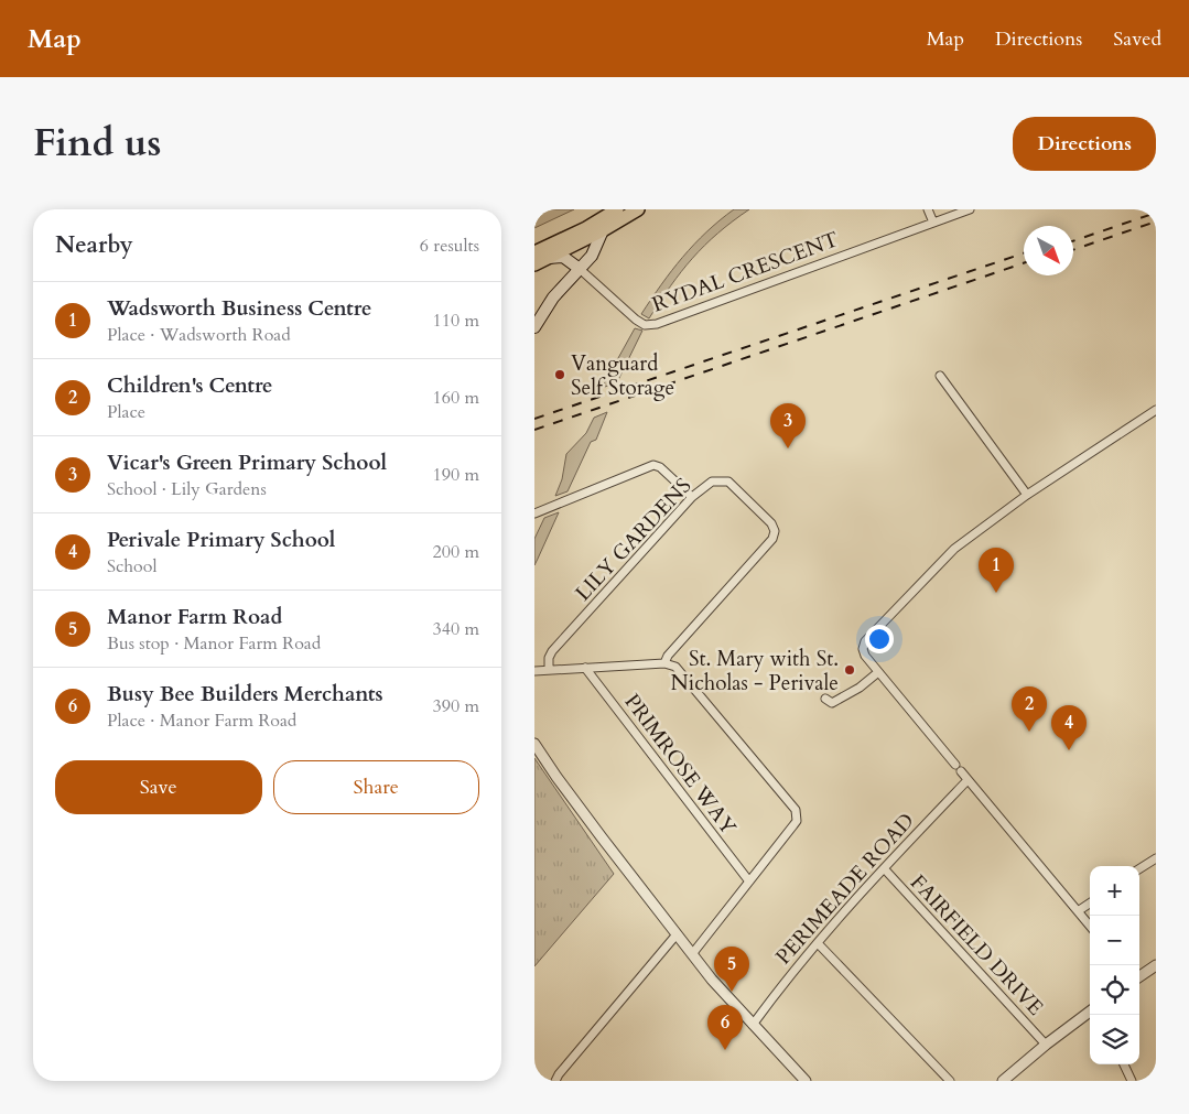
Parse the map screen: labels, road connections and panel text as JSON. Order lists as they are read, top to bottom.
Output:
{
  "streets": {
    "street": [
      "RYDAL CRESCENT",
      "LILY GARDENS",
      "PRIMROSE WAY",
      "PERIMEADE ROAD",
      "FAIRFIELD DRIVE"
    ]
  },
  "crossings": [
    ["PERIMEADE ROAD", "FAIRFIELD DRIVE"]
  ],
  "places": ["Vanguard Self Storage", "St. Mary with St. Nicholas - Perivale"],
  "north": "bottom right",
  "page": {
    "header": "Map",
    "nav": ["Map", "Directions", "Saved"],
    "title": "Find us",
    "buttons": [
      "Directions",
      ["Save", "Share"]
    ],
    "heading": ["Nearby", "6 results"],
    "list": [
      {
        "mark": "1",
        "name": "Wadsworth Business Centre",
        "note": "Place · Wadsworth Road",
        "value": "110 m"
      },
      {
        "mark": "2",
        "name": "Children's Centre",
        "note": "Place",
        "value": "160 m"
      },
      {
        "mark": "3",
        "name": "Vicar's Green Primary School",
        "note": "School · Lily Gardens",
        "value": "190 m"
      },
      {
        "mark": "4",
        "name": "Perivale Primary School",
        "note": "School",
        "value": "200 m"
      },
      {
        "mark": "5",
        "name": "Manor Farm Road",
        "note": "Bus stop · Manor Farm Road",
        "value": "340 m"
      },
      {
        "mark": "6",
        "name": "Busy Bee Builders Merchants",
        "note": "Place · Manor Farm Road",
        "value": "390 m"
      }
    ],
    "pins": [
      "3",
      "1",
      "2",
      "4",
      "5",
      "6"
    ],
    "map_buttons": ["+", "−"]
  }
}
